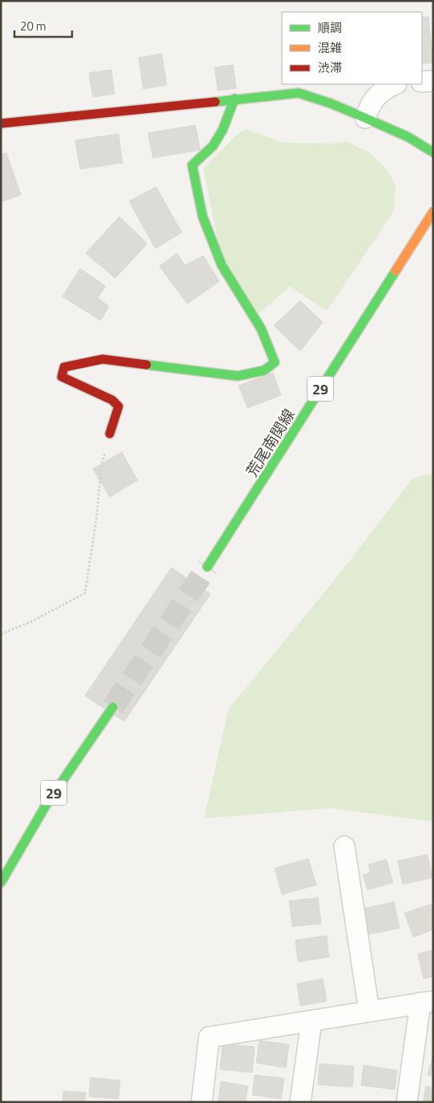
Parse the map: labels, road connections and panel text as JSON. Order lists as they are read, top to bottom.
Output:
{
  "streets": {
    "street": ["29", "荒尾南関線"]
  },
  "legend": ["順調", "混雑", "渋滞"],
  "scale_bar": "20 m"
}
